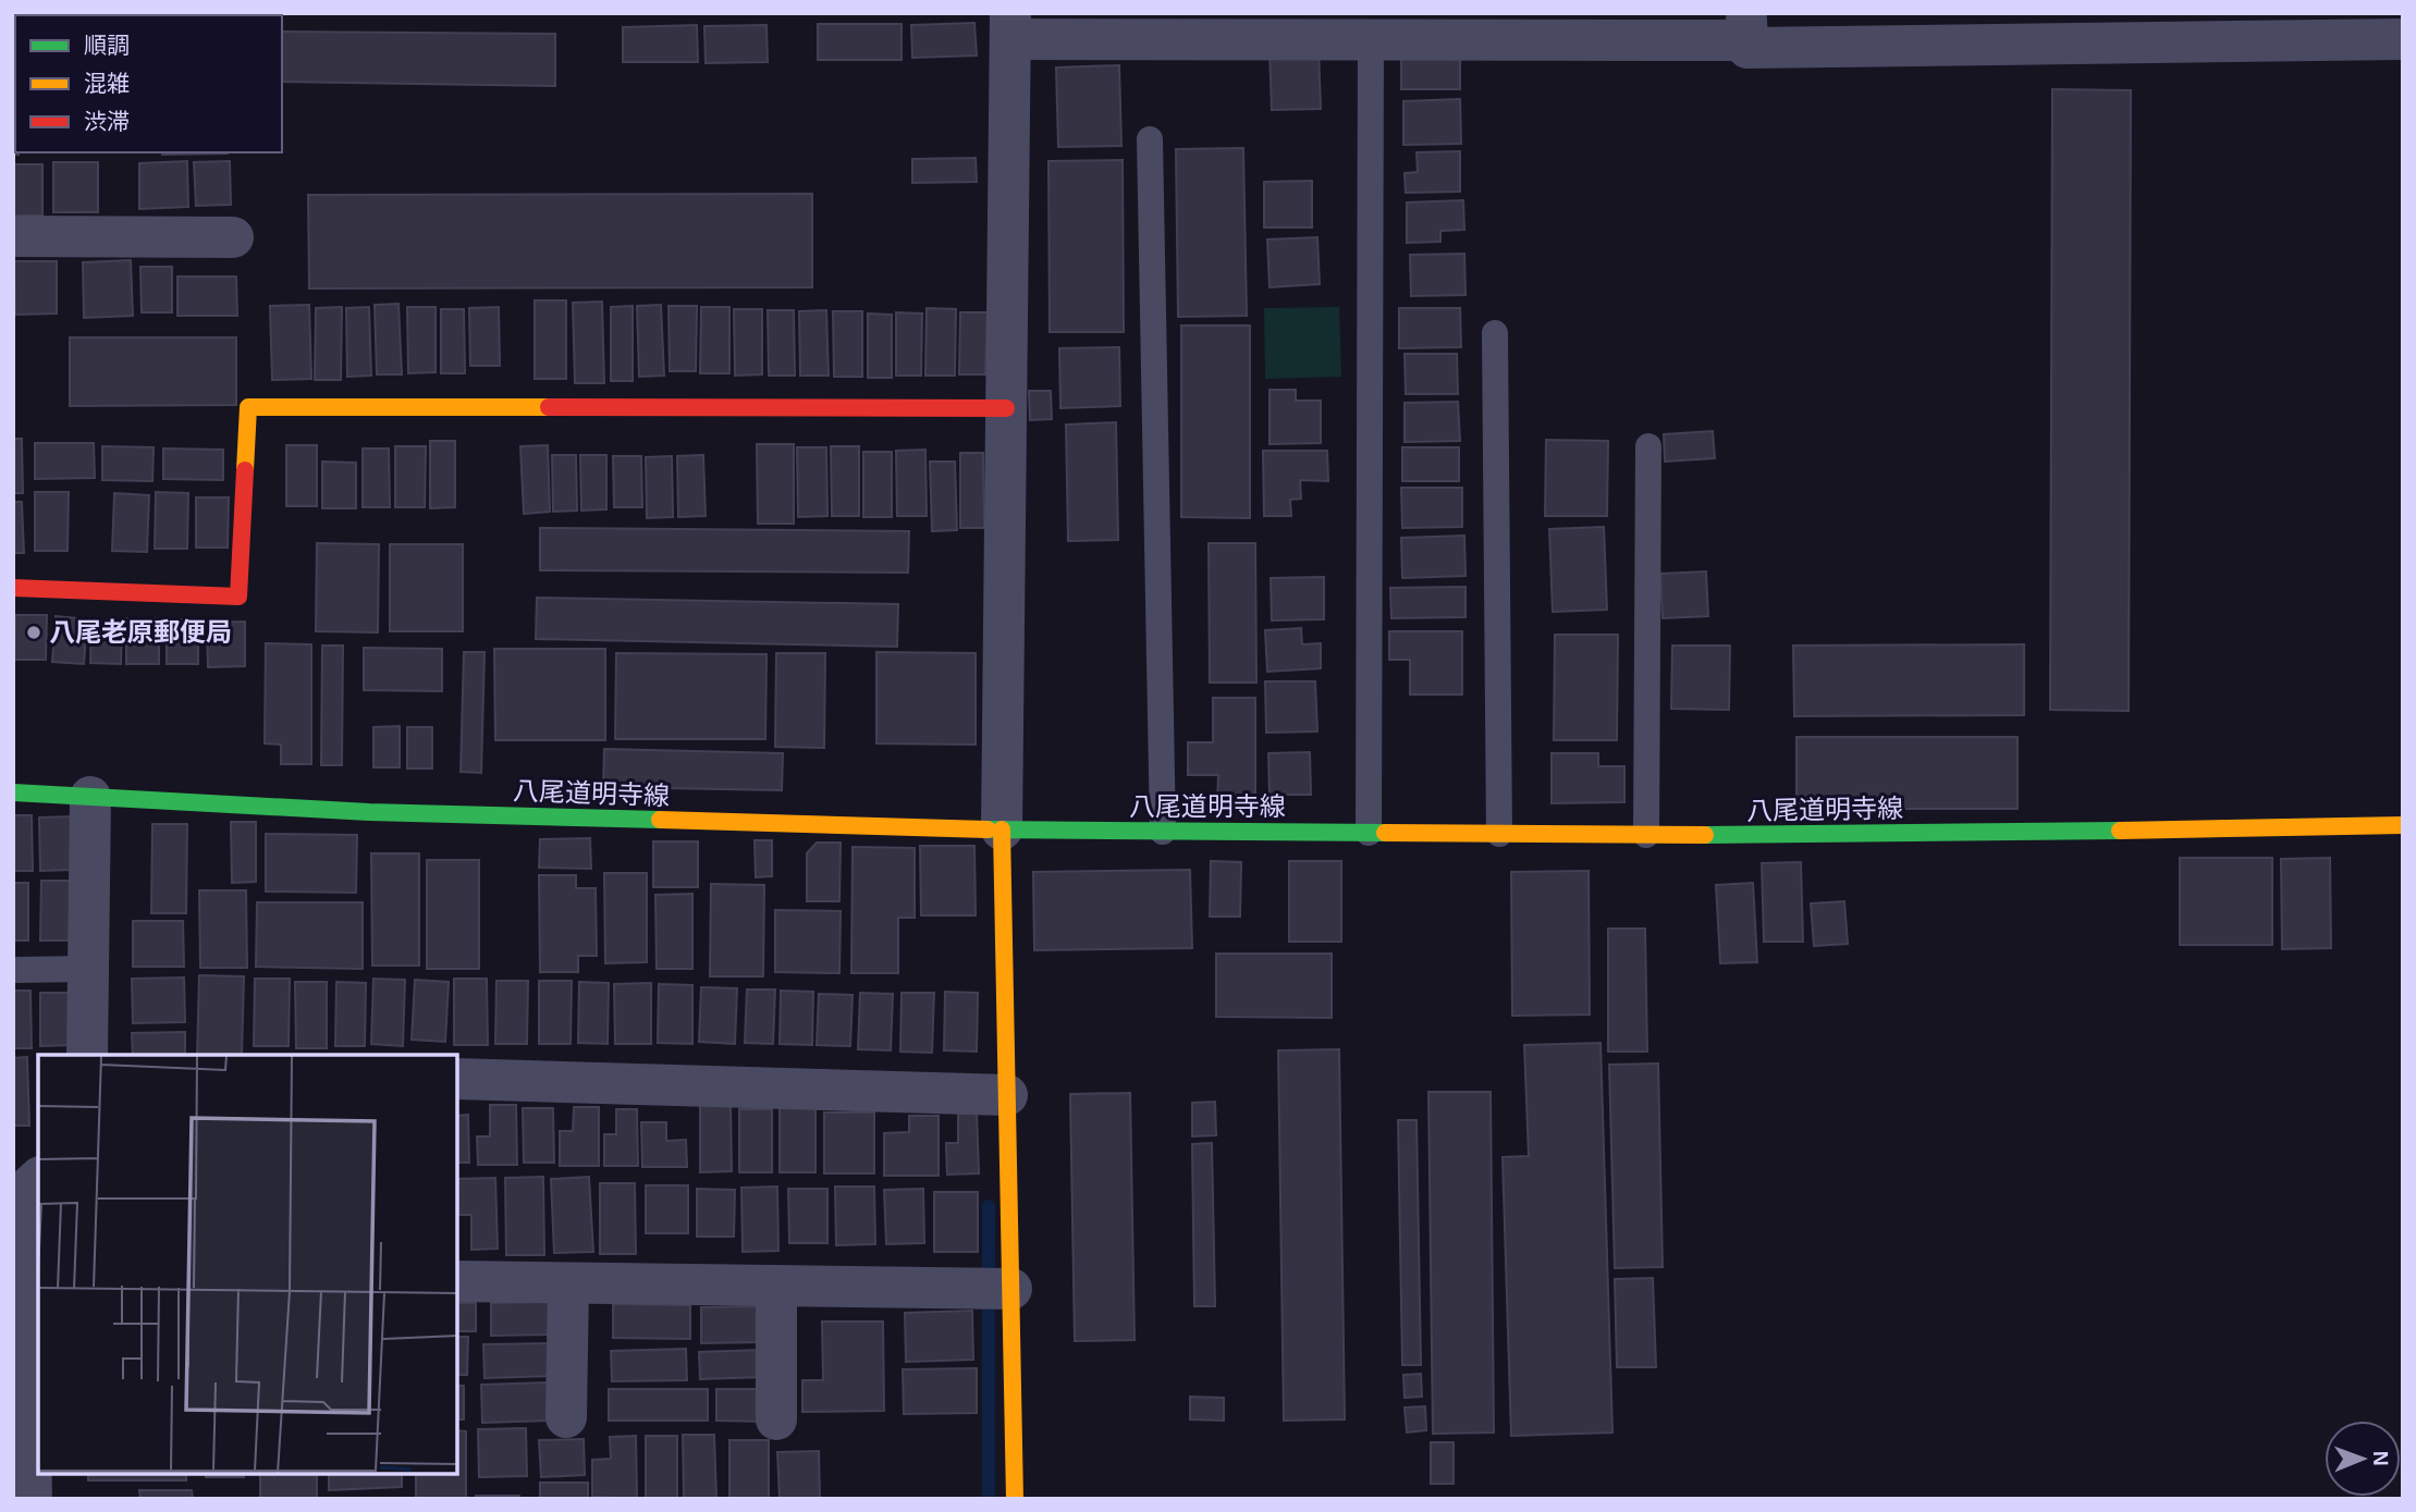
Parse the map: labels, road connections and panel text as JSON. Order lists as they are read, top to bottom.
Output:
{
  "streets": {
    "main road": ["八尾道明寺線"]
  },
  "places": ["八尾老原郵便局"],
  "legend": ["順調", "混雑", "渋滞"],
  "north": "right"
}
